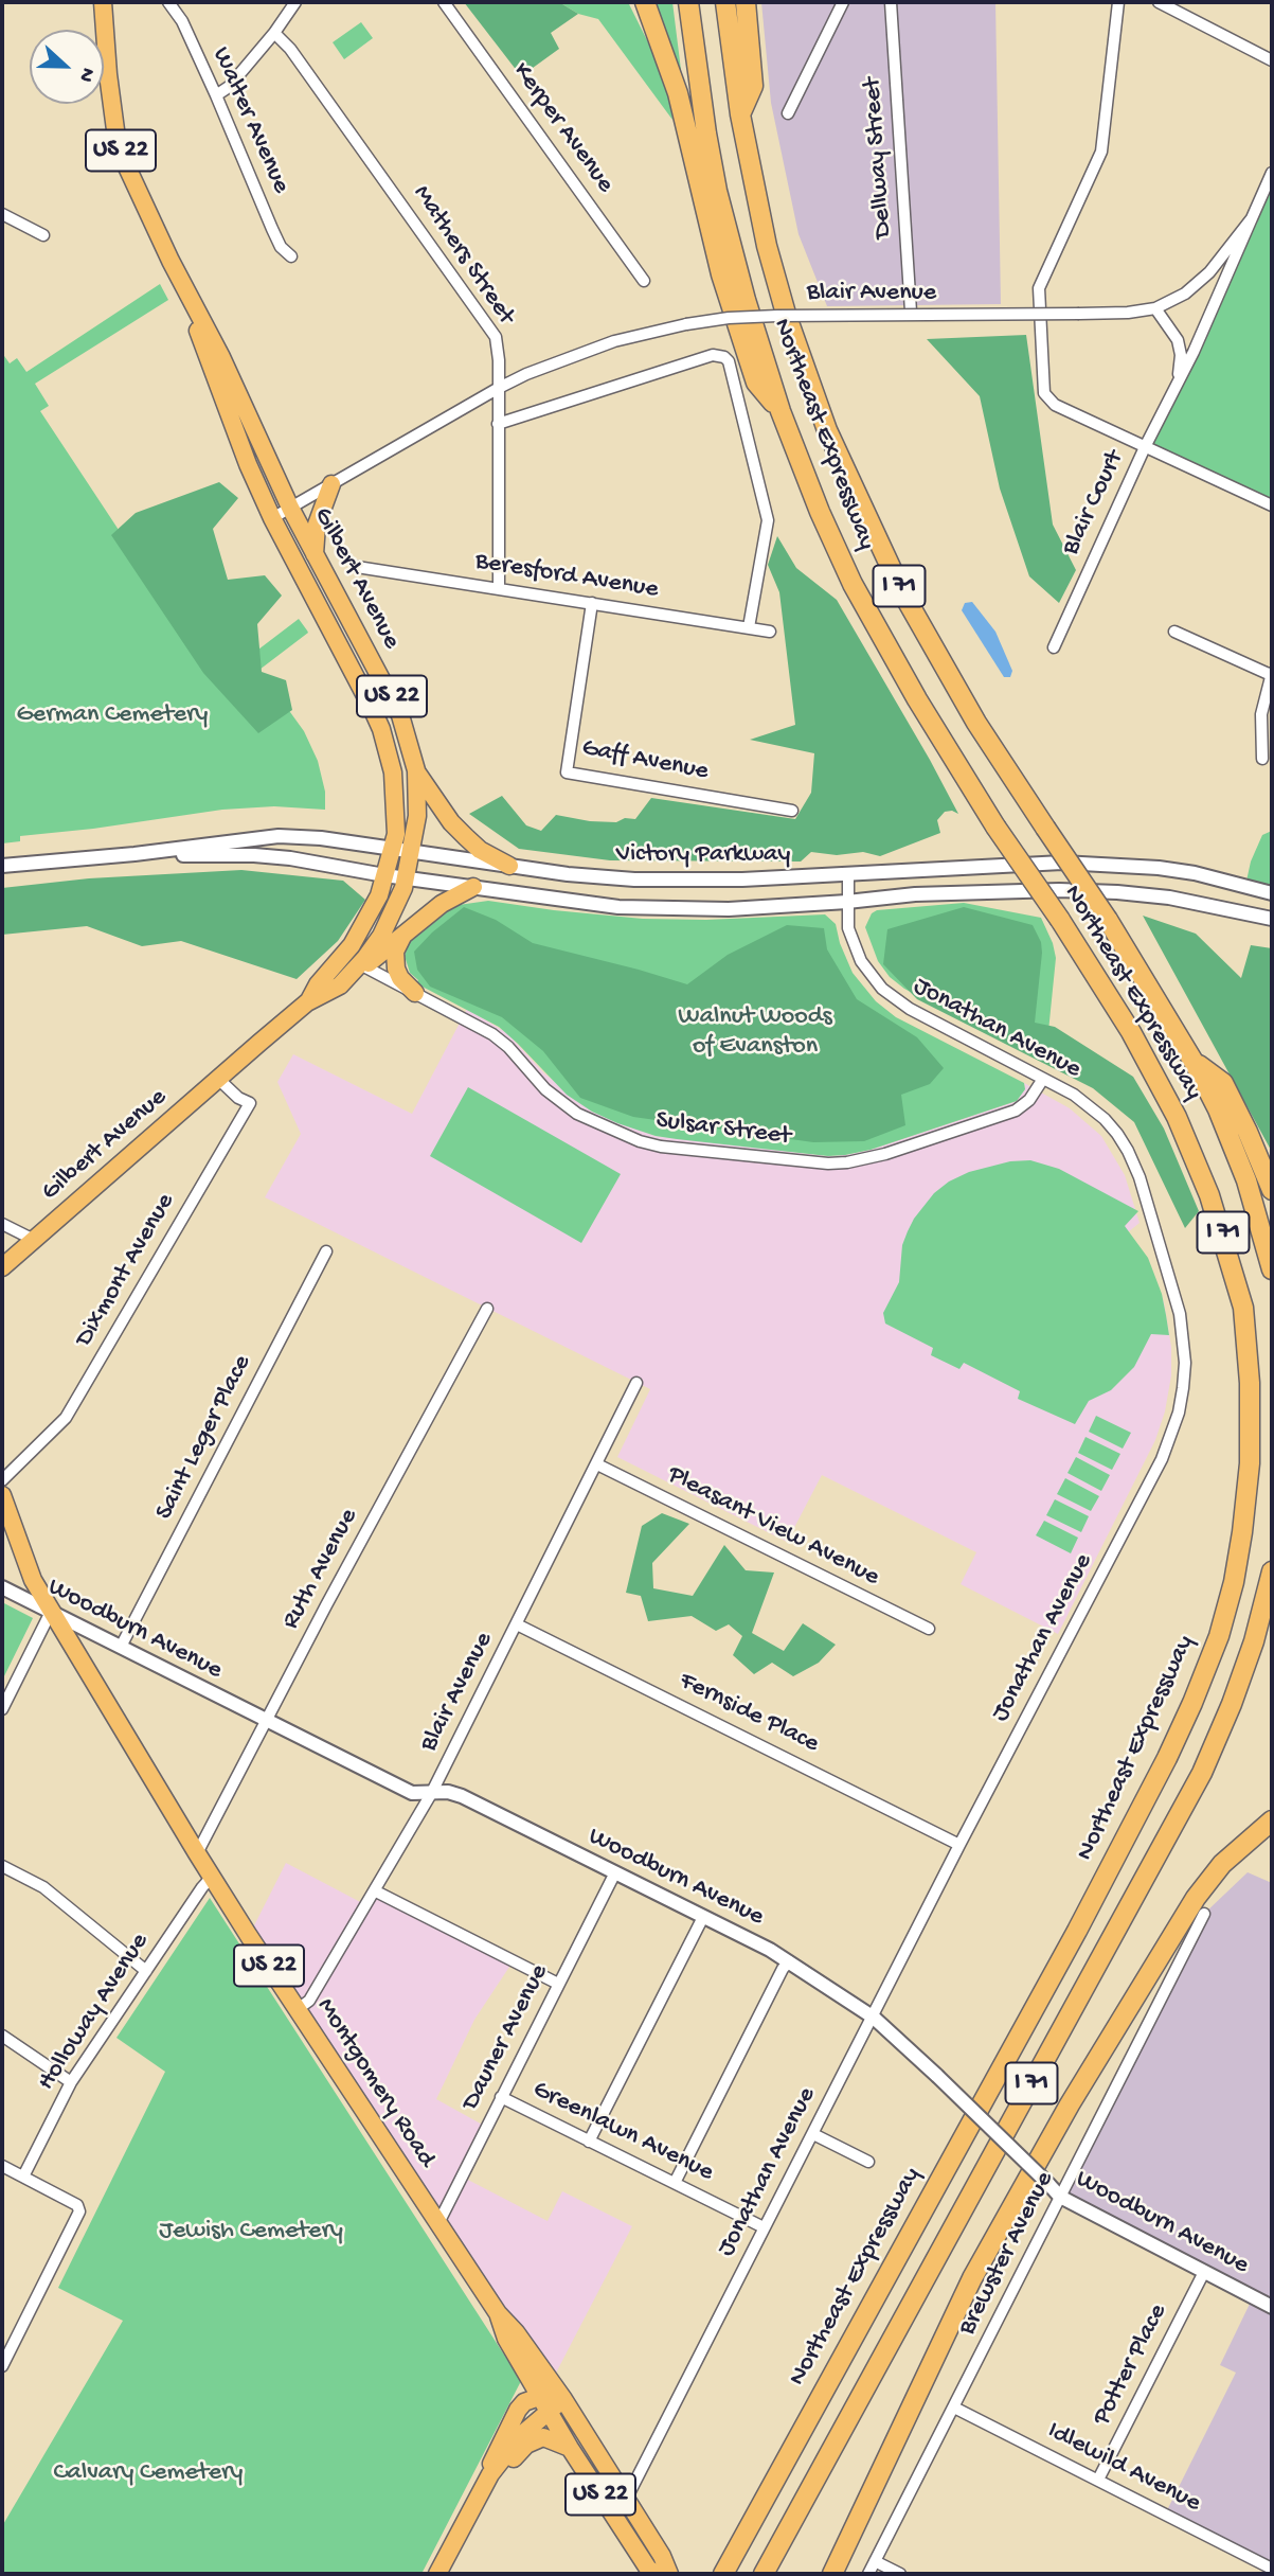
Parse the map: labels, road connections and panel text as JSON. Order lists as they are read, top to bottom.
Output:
{
  "streets": {
    "highway": ["Northeast Expressway", "I 71"],
    "main road": ["US 22", "Gilbert Avenue", "Montgomery Road"],
    "street": [
      "Walter Avenue",
      "Kerper Avenue",
      "Dellway Street",
      "Mathers Street",
      "Blair Avenue",
      "Blair Court",
      "Beresford Avenue",
      "Gaff Avenue",
      "Victory Parkway",
      "Jonathan Avenue",
      "Sulsar Street",
      "Dixmont Avenue",
      "Saint Leger Place",
      "Pleasant View Avenue",
      "Ruth Avenue",
      "Woodburn Avenue",
      "Fernside Place",
      "Holloway Avenue",
      "Dauner Avenue",
      "Greenlawn Avenue",
      "Brewster Avenue",
      "Potter Place",
      "Idlewild Avenue"
    ]
  },
  "crossings": [
    ["US 22", "Woodburn Avenue"],
    ["US 22", "Montgomery Road"],
    ["Mathers Street", "Blair Avenue"],
    ["Mathers Street", "Beresford Avenue"],
    ["Blair Avenue", "Blair Court"],
    ["Blair Avenue", "Gilbert Avenue"],
    ["Blair Avenue", "Pleasant View Avenue"],
    ["Blair Avenue", "Woodburn Avenue"],
    ["Blair Avenue", "Fernside Place"],
    ["Blair Avenue", "Montgomery Road"],
    ["Beresford Avenue", "Gaff Avenue"],
    ["Gilbert Avenue", "Victory Parkway"],
    ["Gilbert Avenue", "Sulsar Street"],
    ["Gilbert Avenue", "Dixmont Avenue"],
    ["Victory Parkway", "Jonathan Avenue"],
    ["Jonathan Avenue", "Sulsar Street"],
    ["Jonathan Avenue", "Woodburn Avenue"],
    ["Jonathan Avenue", "Fernside Place"],
    ["Jonathan Avenue", "Montgomery Road"],
    ["Jonathan Avenue", "Greenlawn Avenue"],
    ["Saint Leger Place", "Woodburn Avenue"],
    ["Ruth Avenue", "Woodburn Avenue"],
    ["Ruth Avenue", "Montgomery Road"],
    ["Woodburn Avenue", "Dauner Avenue"],
    ["Woodburn Avenue", "Montgomery Road"],
    ["Woodburn Avenue", "Brewster Avenue"],
    ["Woodburn Avenue", "Potter Place"],
    ["Holloway Avenue", "Montgomery Road"],
    ["Dauner Avenue", "Montgomery Road"],
    ["Dauner Avenue", "Greenlawn Avenue"],
    ["Brewster Avenue", "Idlewild Avenue"],
    ["Potter Place", "Idlewild Avenue"]
  ],
  "parks": [
    "German Cemetery",
    "Walnut Woods of Evanston",
    "Jewish Cemetery",
    "Calvary Cemetery"
  ],
  "north": "right"
}
